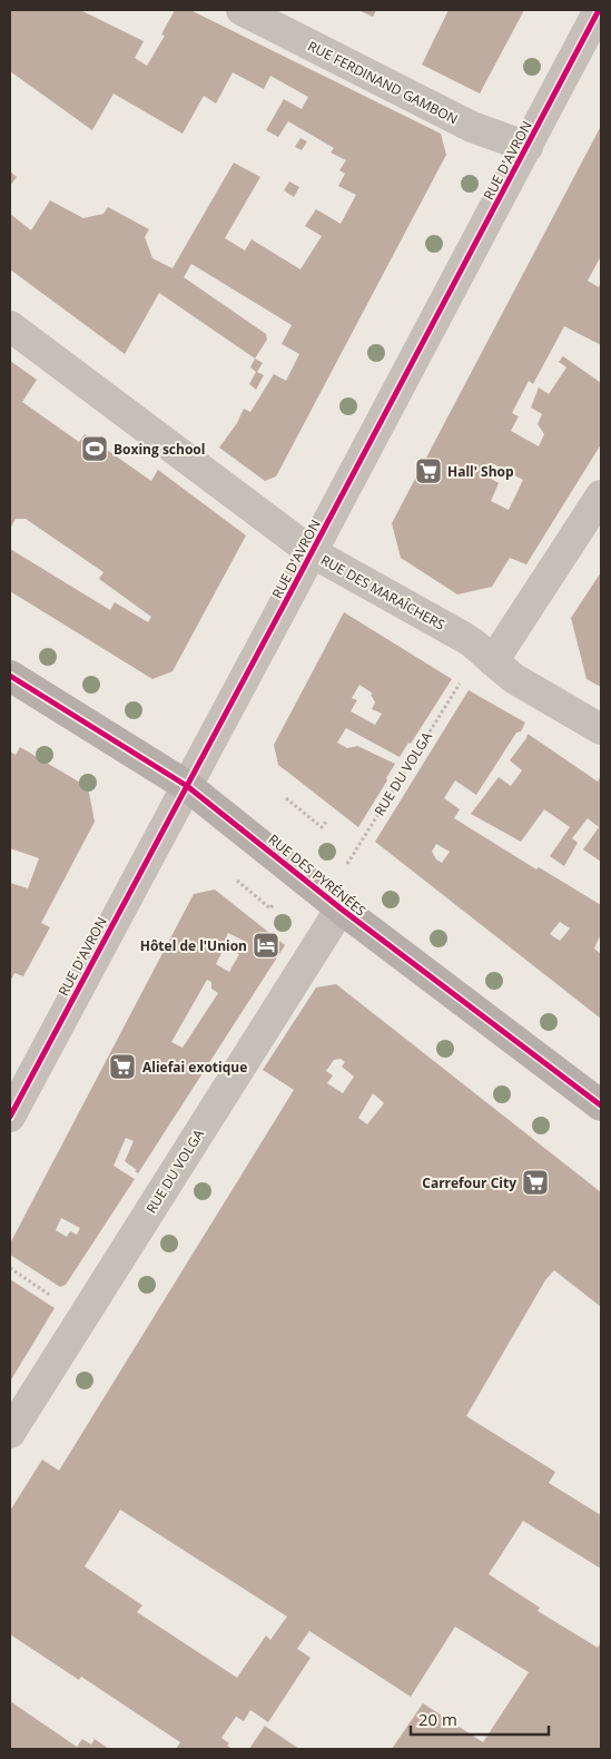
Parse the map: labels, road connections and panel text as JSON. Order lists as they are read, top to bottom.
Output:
{
  "streets": {
    "main road": ["RUE DES PYRÉNÉES"],
    "street": [
      "RUE FERDINAND GAMBON",
      "RUE D'AVRON",
      "RUE DES MARAÎCHERS",
      "RUE DU VOLGA"
    ]
  },
  "crossings": [
    ["RUE FERDINAND GAMBON", "RUE D'AVRON"],
    ["RUE D'AVRON", "RUE DES MARAÎCHERS"],
    ["RUE D'AVRON", "RUE DES PYRÉNÉES"],
    ["RUE DES MARAÎCHERS", "RUE DU VOLGA"],
    ["RUE DU VOLGA", "RUE DES PYRÉNÉES"]
  ],
  "places": {
    "sports": ["Boxing school"],
    "supermarket": ["Hall' Shop", "Aliefai exotique", "Carrefour City"],
    "hotel": ["Hôtel de l'Union"]
  },
  "scale_bar": "20 m"
}
